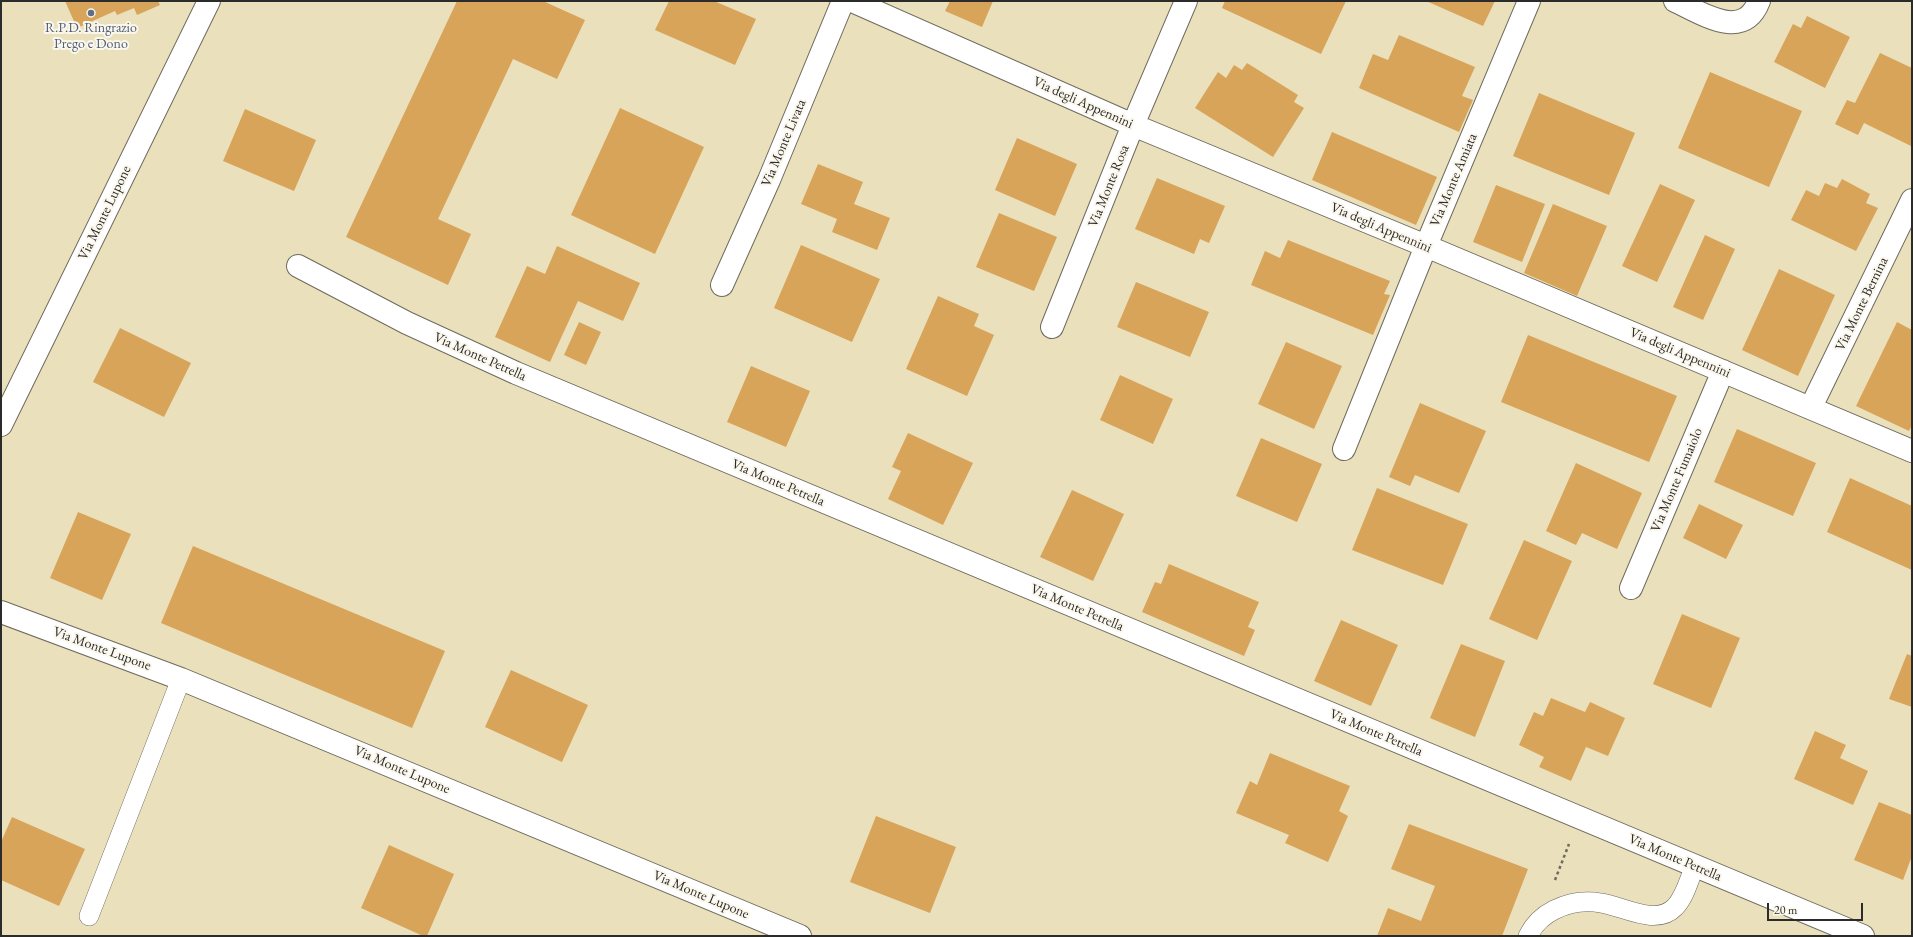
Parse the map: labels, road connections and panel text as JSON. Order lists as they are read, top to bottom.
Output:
{
  "streets": {
    "street": [
      "Via degli Appennini",
      "Via Monte Livata",
      "Via Monte Amiata",
      "Via Monte Rosa",
      "Via Monte Lupone",
      "Via Monte Bernina",
      "Via Monte Petrella",
      "Via Monte Fumaiolo"
    ]
  },
  "crossings": [
    ["Via degli Appennini", "Via Monte Amiata"],
    ["Via degli Appennini", "Via Monte Rosa"],
    ["Via degli Appennini", "Via Monte Bernina"],
    ["Via degli Appennini", "Via Monte Fumaiolo"]
  ],
  "places": ["R.P.D. Ringrazio Prego e Dono"],
  "scale_bar": "20 m"
}
